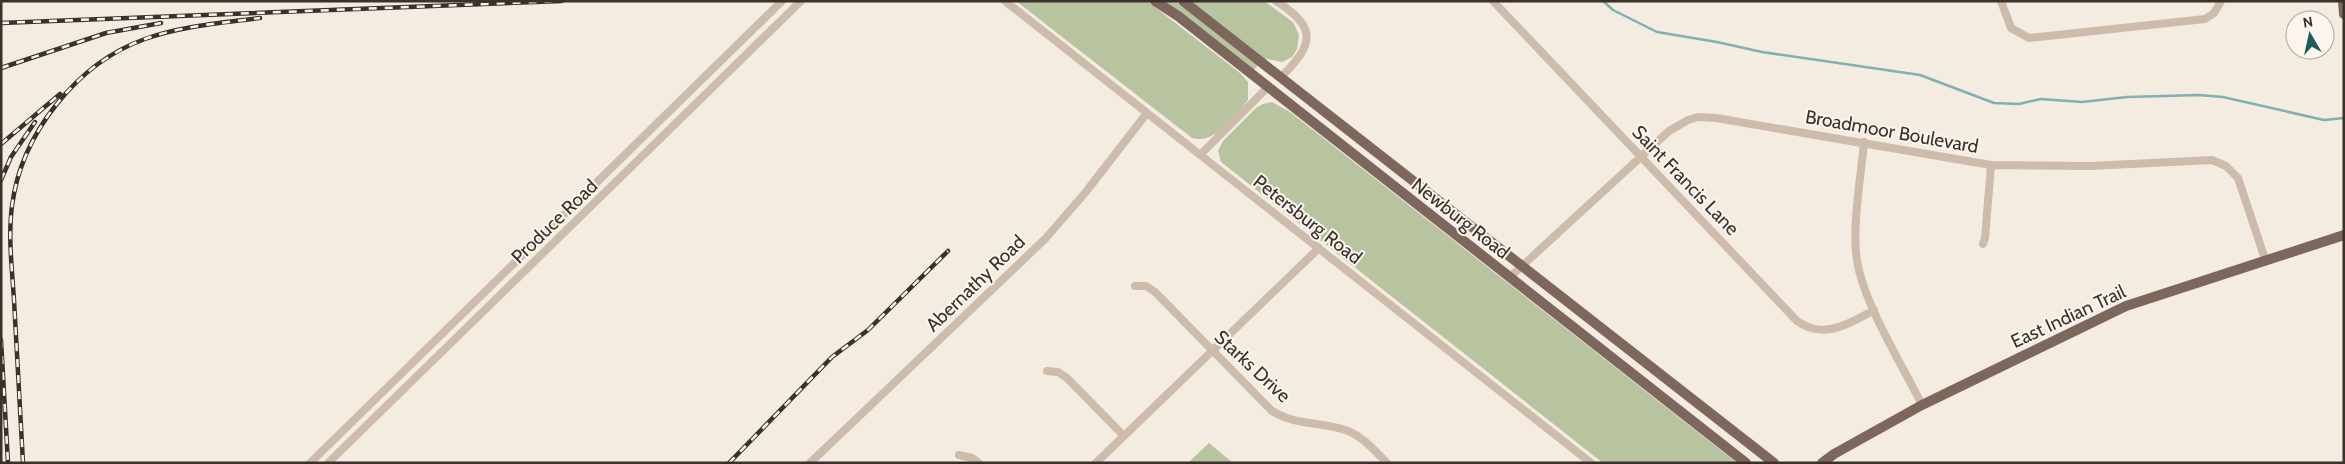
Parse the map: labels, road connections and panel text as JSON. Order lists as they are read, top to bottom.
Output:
{
  "streets": {
    "main road": ["Newburg Road", "East Indian Trail"],
    "street": [
      "Broadmoor Boulevard",
      "Saint Francis Lane",
      "Petersburg Road",
      "Produce Road",
      "Abernathy Road",
      "Starks Drive"
    ]
  },
  "crossings": [
    ["Broadmoor Boulevard", "Saint Francis Lane"],
    ["Broadmoor Boulevard", "Newburg Road"],
    ["Broadmoor Boulevard", "East Indian Trail"],
    ["Petersburg Road", "Abernathy Road"]
  ],
  "north": "top"
}
